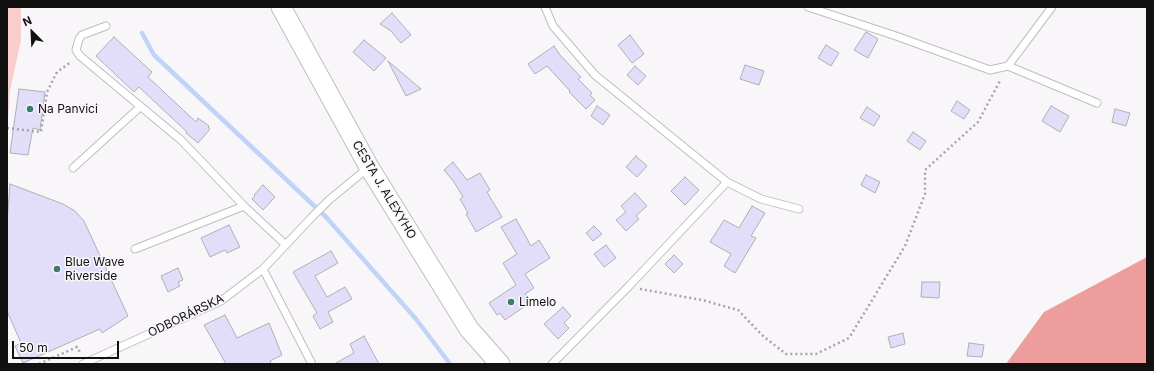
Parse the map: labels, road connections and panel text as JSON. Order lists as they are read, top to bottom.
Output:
{
  "streets": {
    "main road": ["CESTA J. ALEXYHO"],
    "lane": ["ODBORÁRSKA"]
  },
  "crossings": [
    ["CESTA J. ALEXYHO", "ODBORÁRSKA"]
  ],
  "places": ["Na Panvici", "Blue Wave Riverside", "Limelo"],
  "scale_bar": "50 m",
  "north": "top left"
}
